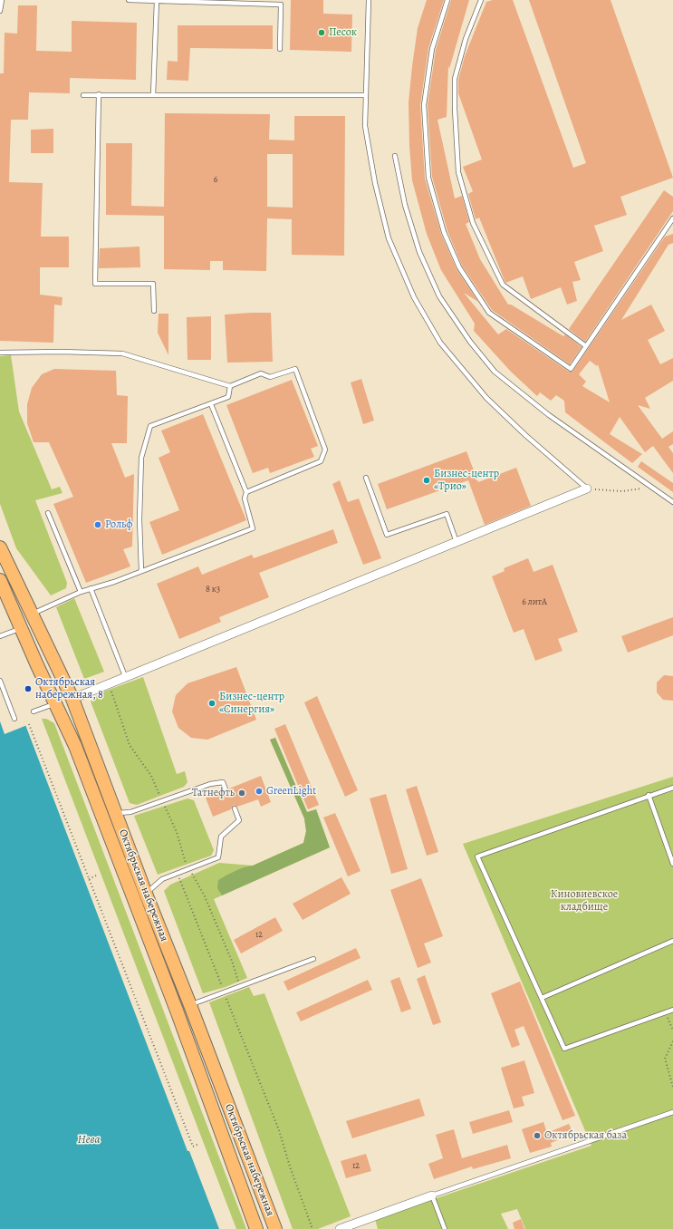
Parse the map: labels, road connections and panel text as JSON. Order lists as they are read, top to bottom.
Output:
{
  "streets": {
    "main road": ["Октябрьская набережная"]
  },
  "water": ["Нева"],
  "parks": ["Киновиевское кладбище"],
  "places": [
    "Песок",
    "Бизнес-центр «Трио»",
    "Рольф",
    "Октябрьская набережная, 8",
    "Бизнес-центр «Синергия»",
    "GreenLight",
    "Татнефть",
    "Октябрьская база"
  ],
  "house_numbers": [
    "6",
    "8 к3",
    "6 литА",
    "12",
    "12"
  ]
}
